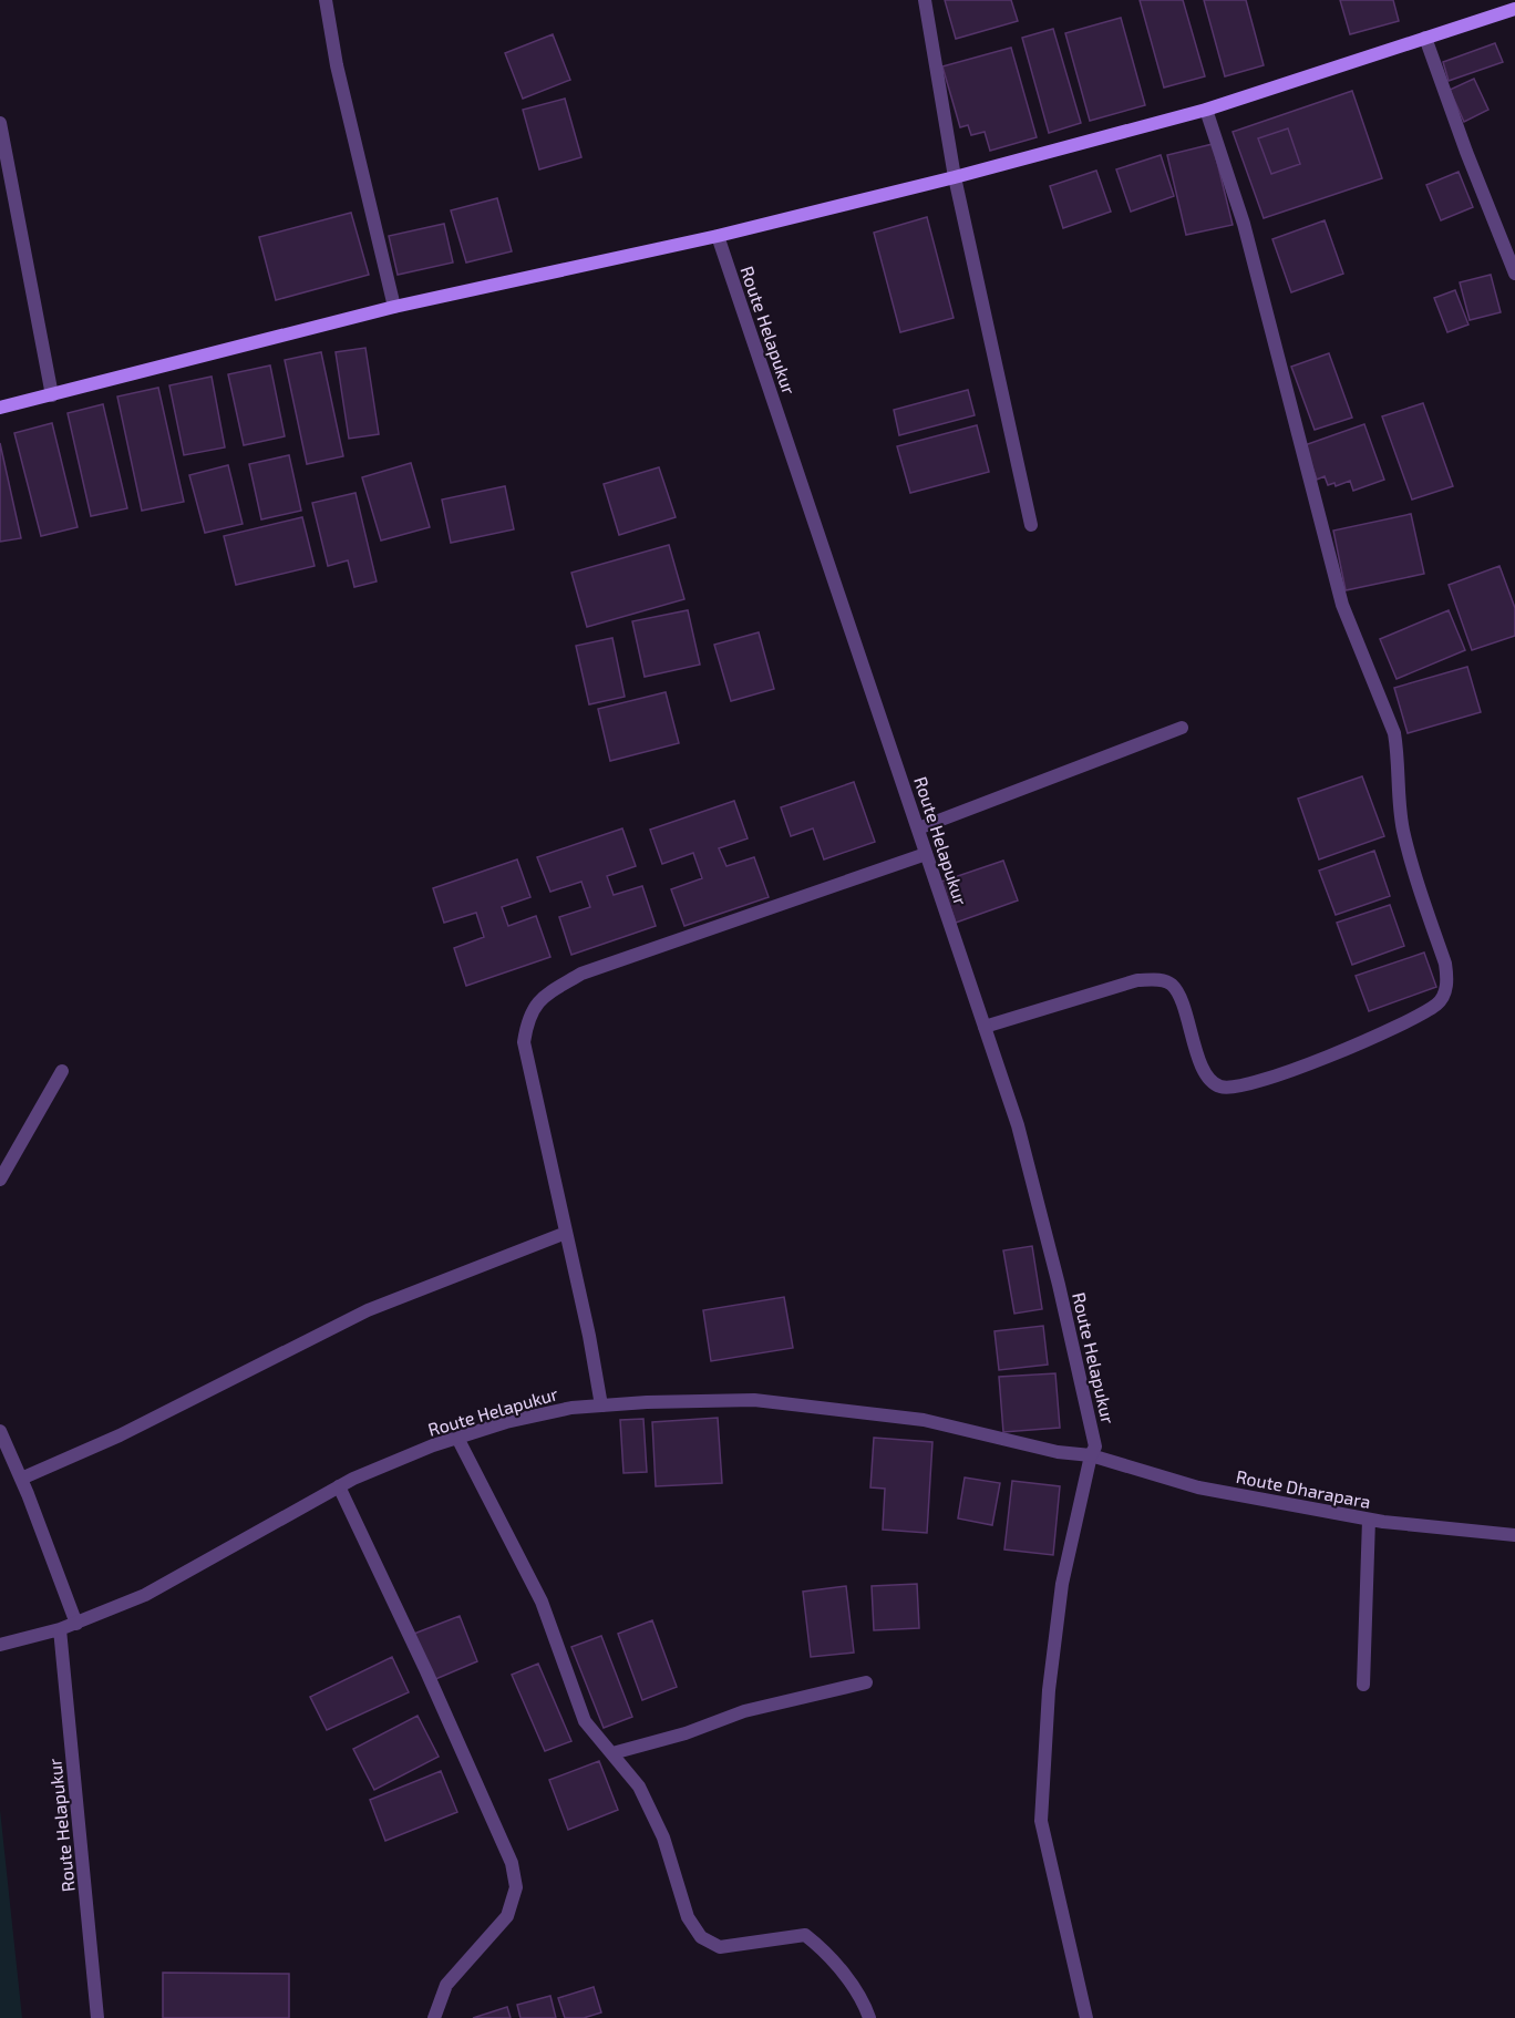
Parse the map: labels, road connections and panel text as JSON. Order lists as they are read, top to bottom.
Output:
{
  "streets": {
    "street": ["Route Helapukur", "Route Dharapara"]
  },
  "crossings": [
    ["Route Helapukur", "Route Dharapara"]
  ]
}
